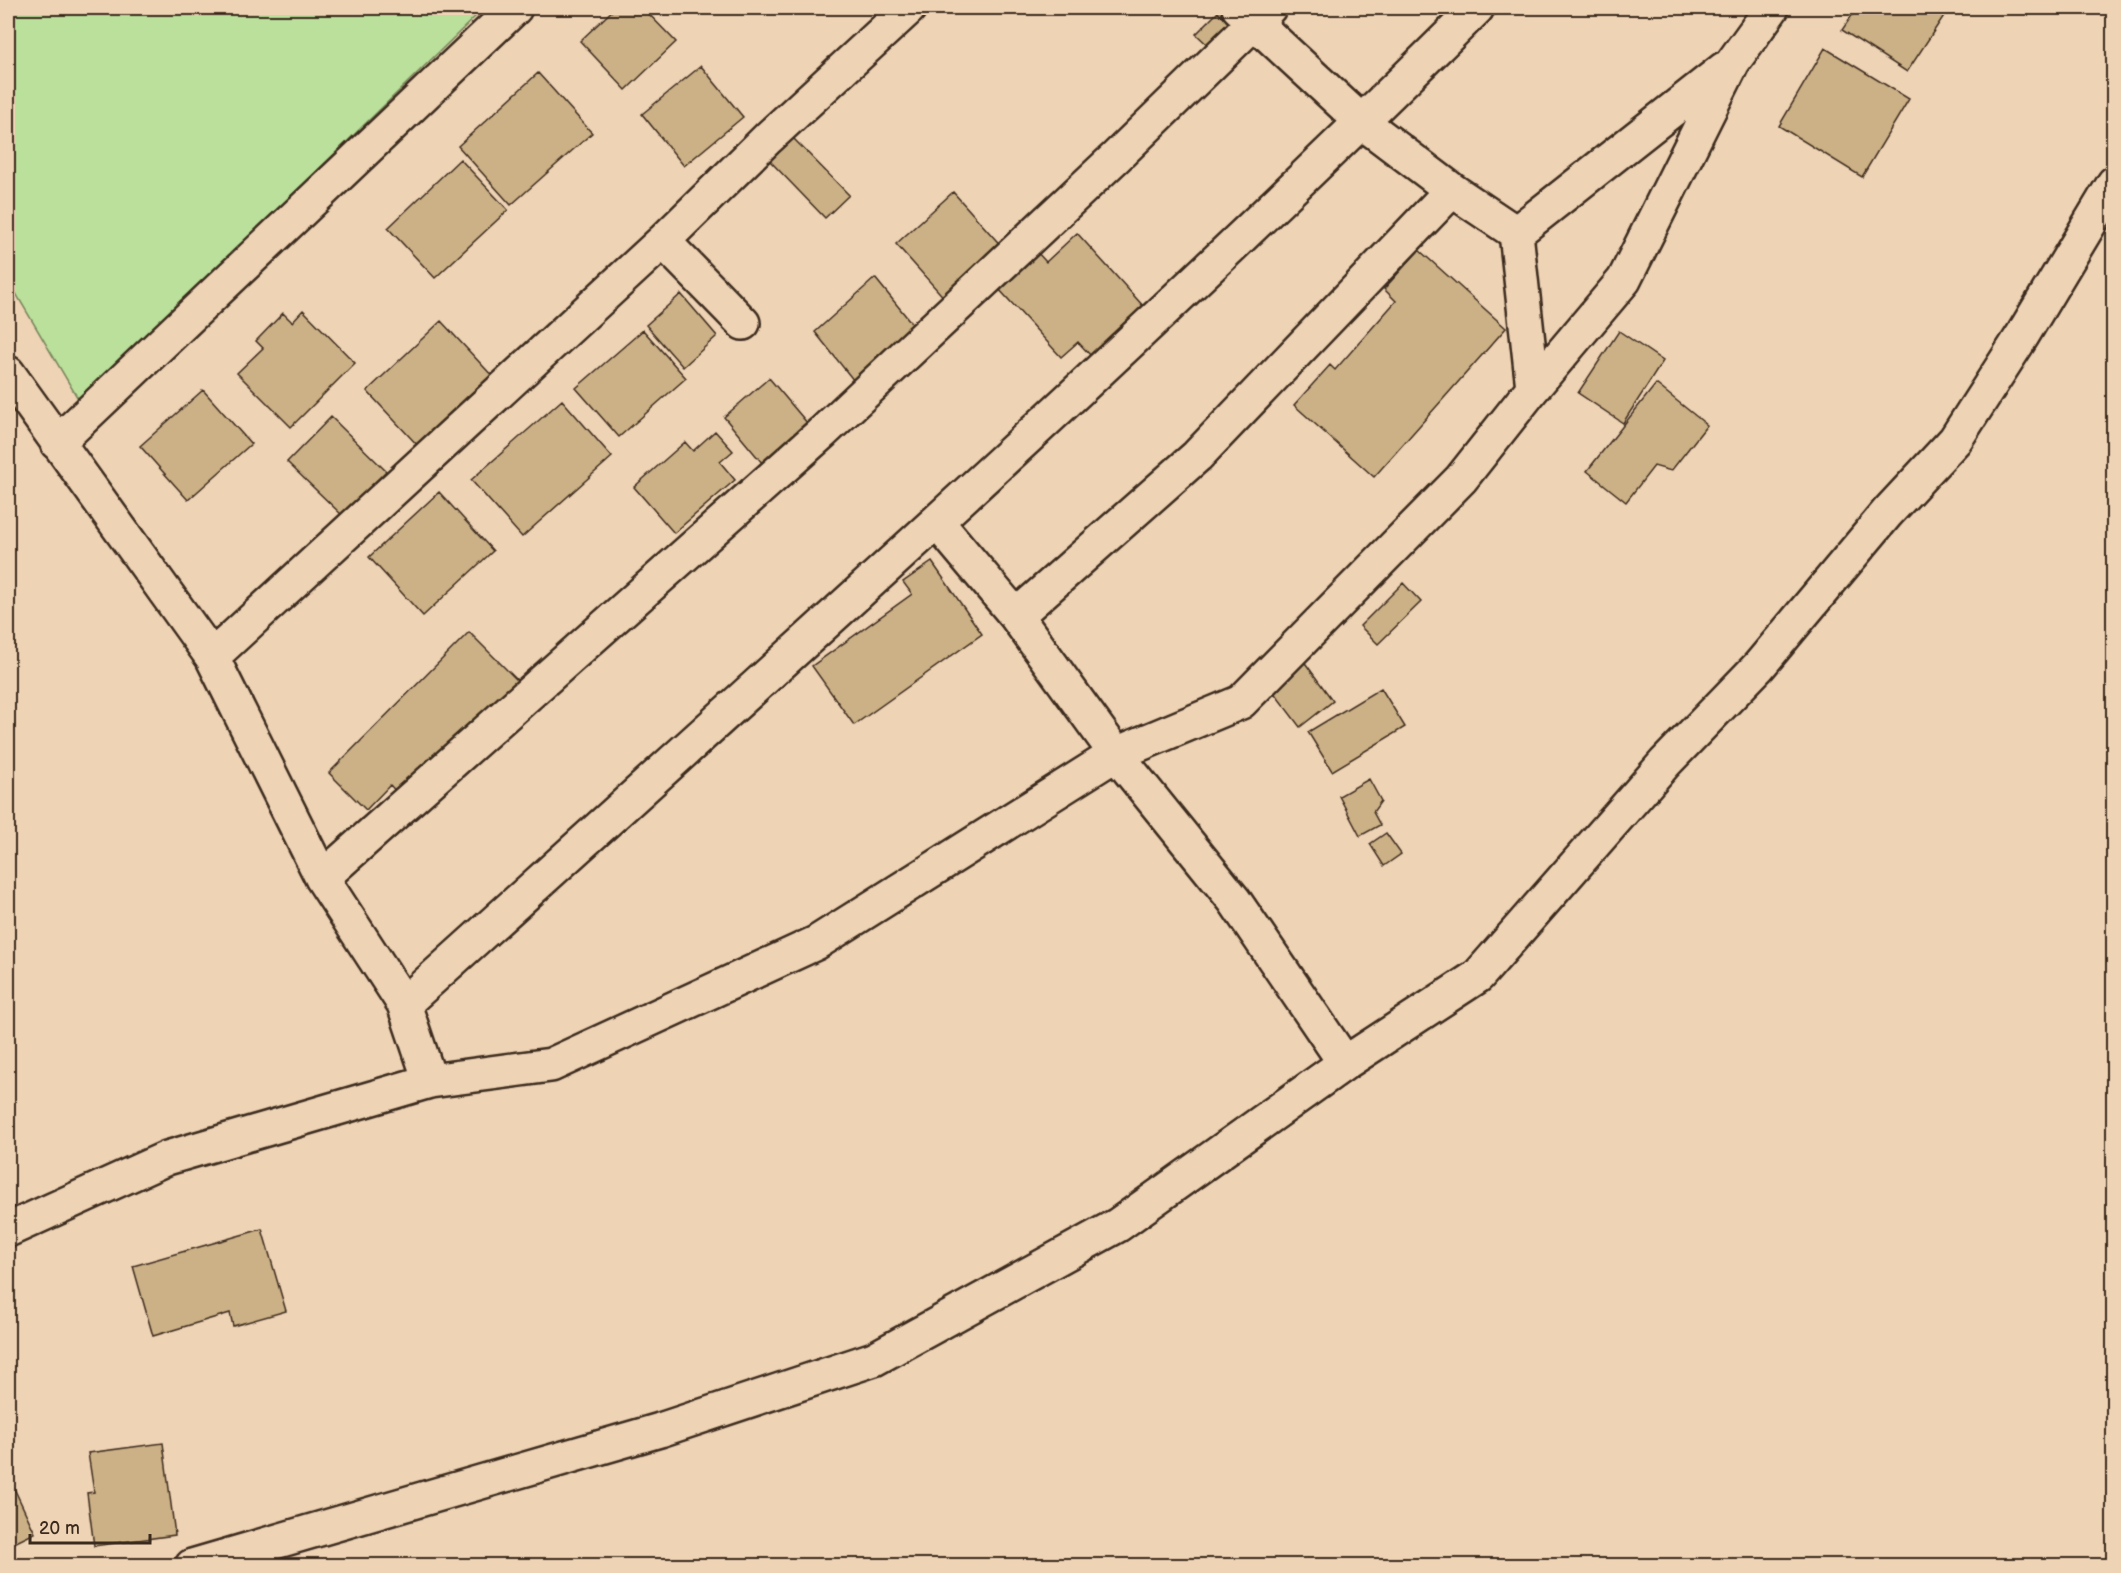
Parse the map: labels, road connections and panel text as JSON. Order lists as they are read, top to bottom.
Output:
{
  "scale_bar": "20 m"
}
